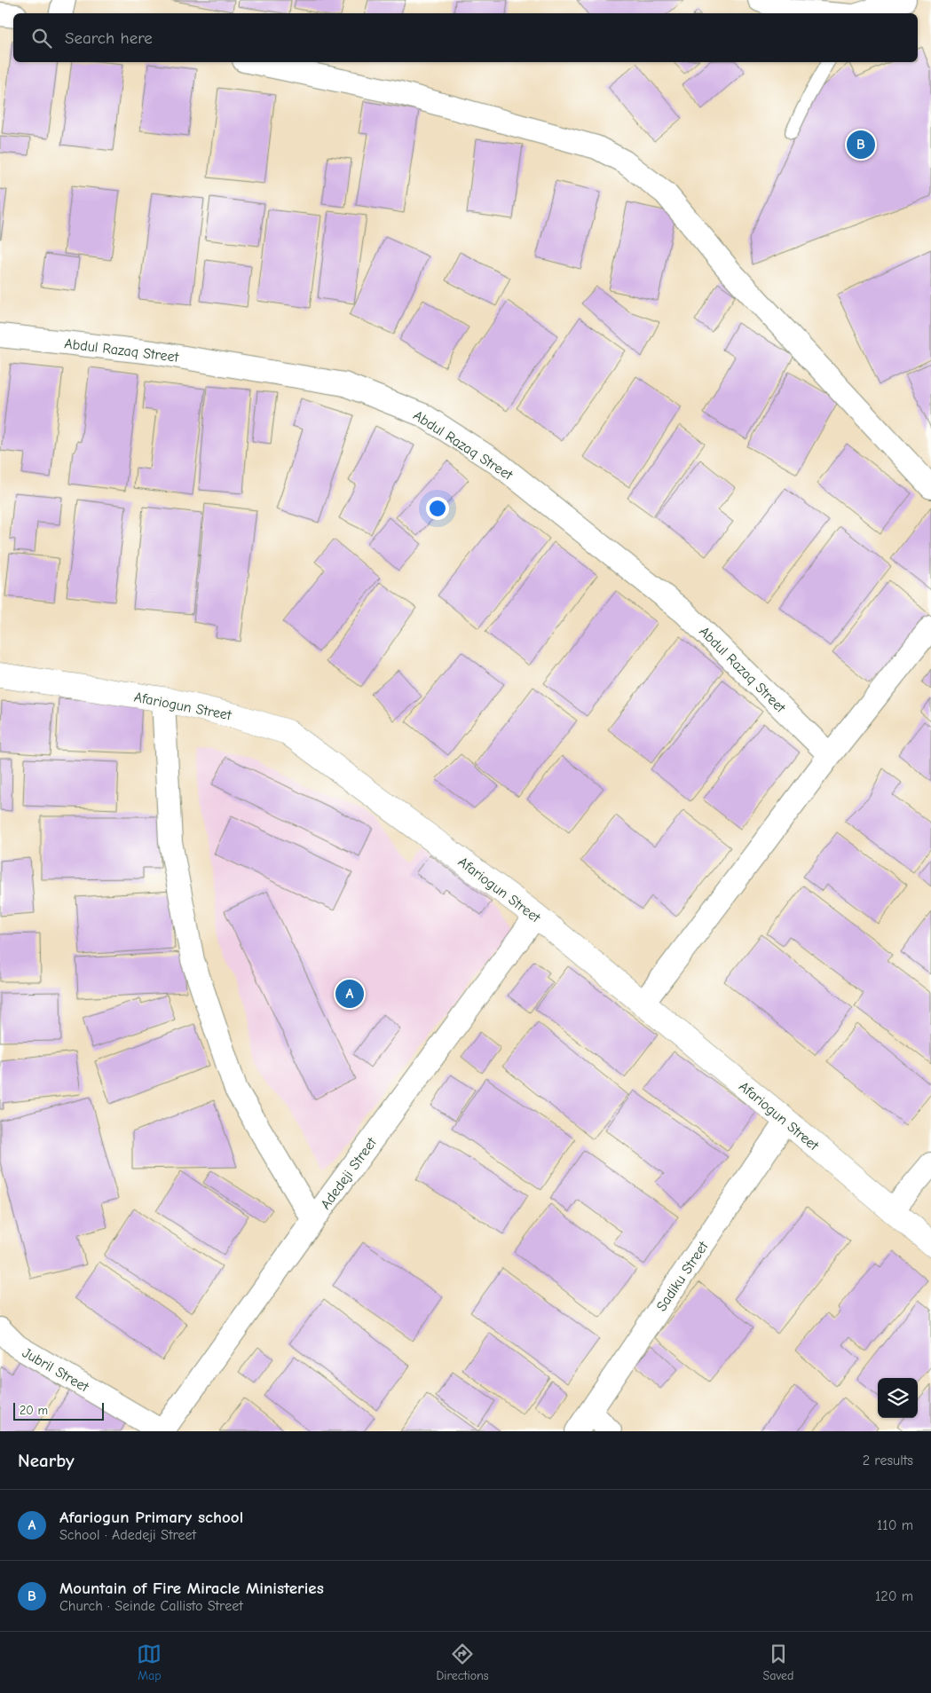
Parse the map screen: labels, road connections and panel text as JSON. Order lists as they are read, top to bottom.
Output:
{
  "streets": {
    "street": [
      "Abdul Razaq Street",
      "Afariogun Street",
      "Adedeji Street",
      "Sadiku Street",
      "Jubril Street"
    ]
  },
  "crossings": [
    ["Afariogun Street", "Adedeji Street"],
    ["Afariogun Street", "Sadiku Street"],
    ["Adedeji Street", "Jubril Street"]
  ],
  "scale_bar": "20 m",
  "page": {
    "search": "Search here",
    "pins": ["B", "A"],
    "scale": "20 m",
    "heading": ["Nearby", "2 results"],
    "list": [
      {
        "mark": "A",
        "name": "Afariogun Primary school",
        "note": "School · Adedeji Street",
        "value": "110 m"
      },
      {
        "mark": "B",
        "name": "Mountain of Fire Miracle Ministeries",
        "note": "Church · Seinde Callisto Street",
        "value": "120 m"
      }
    ],
    "nav": ["Map", "Directions", "Saved"]
  }
}
